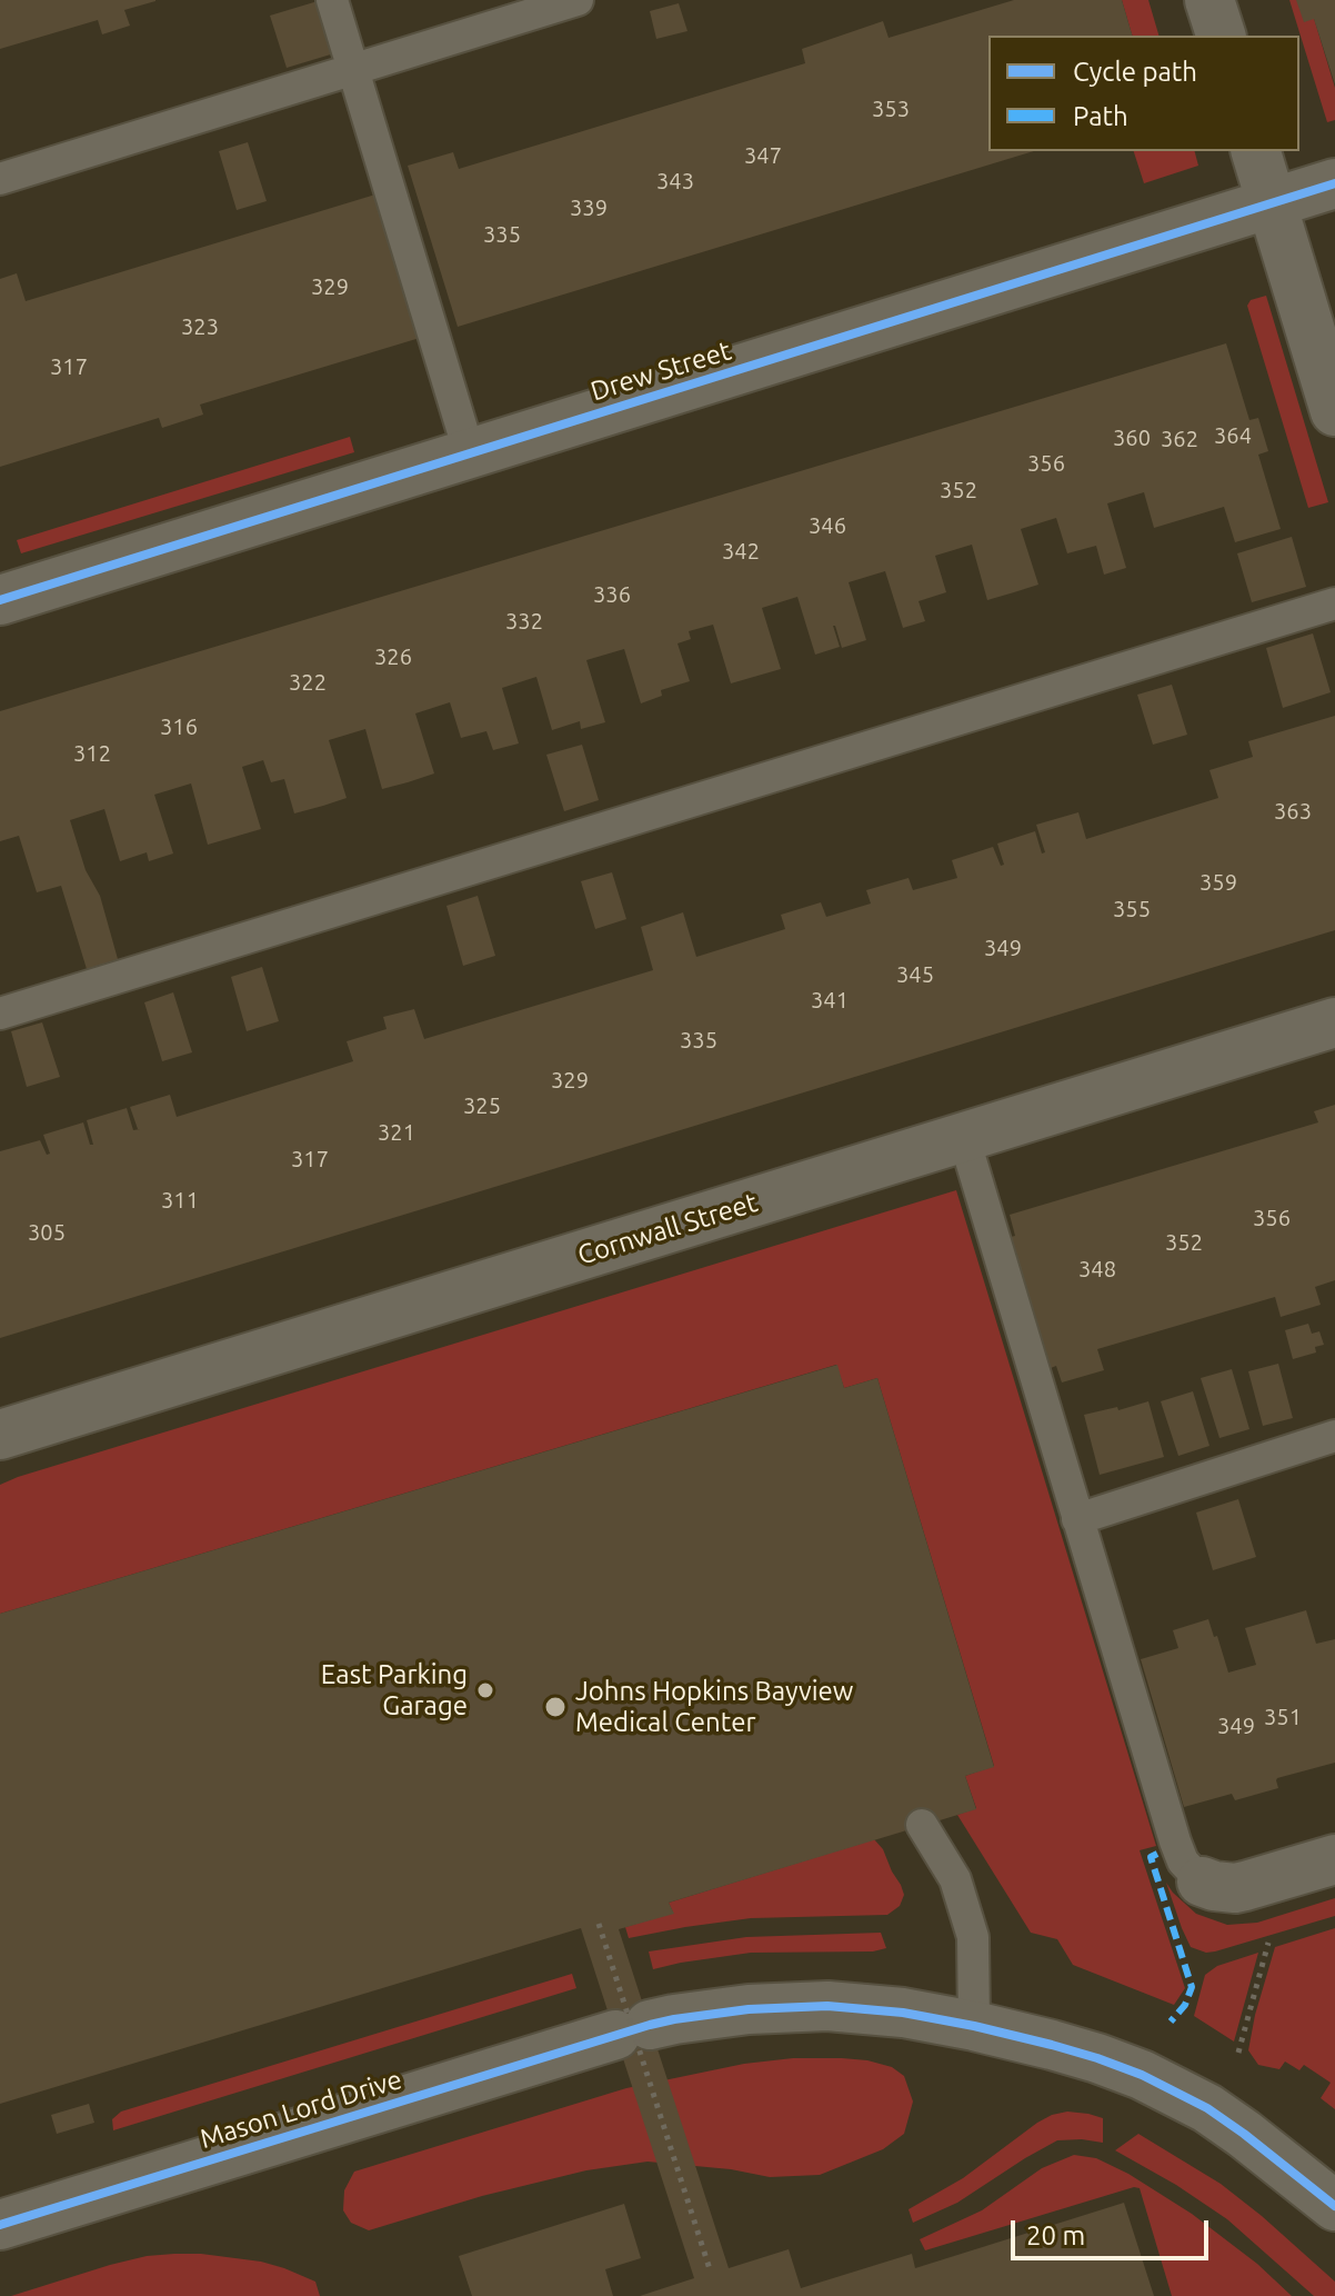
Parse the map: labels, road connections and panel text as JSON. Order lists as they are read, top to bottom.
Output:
{
  "streets": {
    "street": ["Drew Street", "Cornwall Street", "Mason Lord Drive"]
  },
  "places": ["East Parking Garage", "Johns Hopkins Bayview Medical Center"],
  "house_numbers": [
    "353",
    "347",
    "343",
    "339",
    "335",
    "329",
    "323",
    "317",
    "364",
    "360",
    "362",
    "356",
    "352",
    "346",
    "342",
    "336",
    "332",
    "326",
    "322",
    "316",
    "312",
    "363",
    "359",
    "355",
    "349",
    "345",
    "341",
    "335",
    "329",
    "325",
    "321",
    "317",
    "311",
    "356",
    "305",
    "352",
    "348",
    "351",
    "349"
  ],
  "legend": ["Cycle path", "Path"],
  "scale_bar": "20 m"
}
